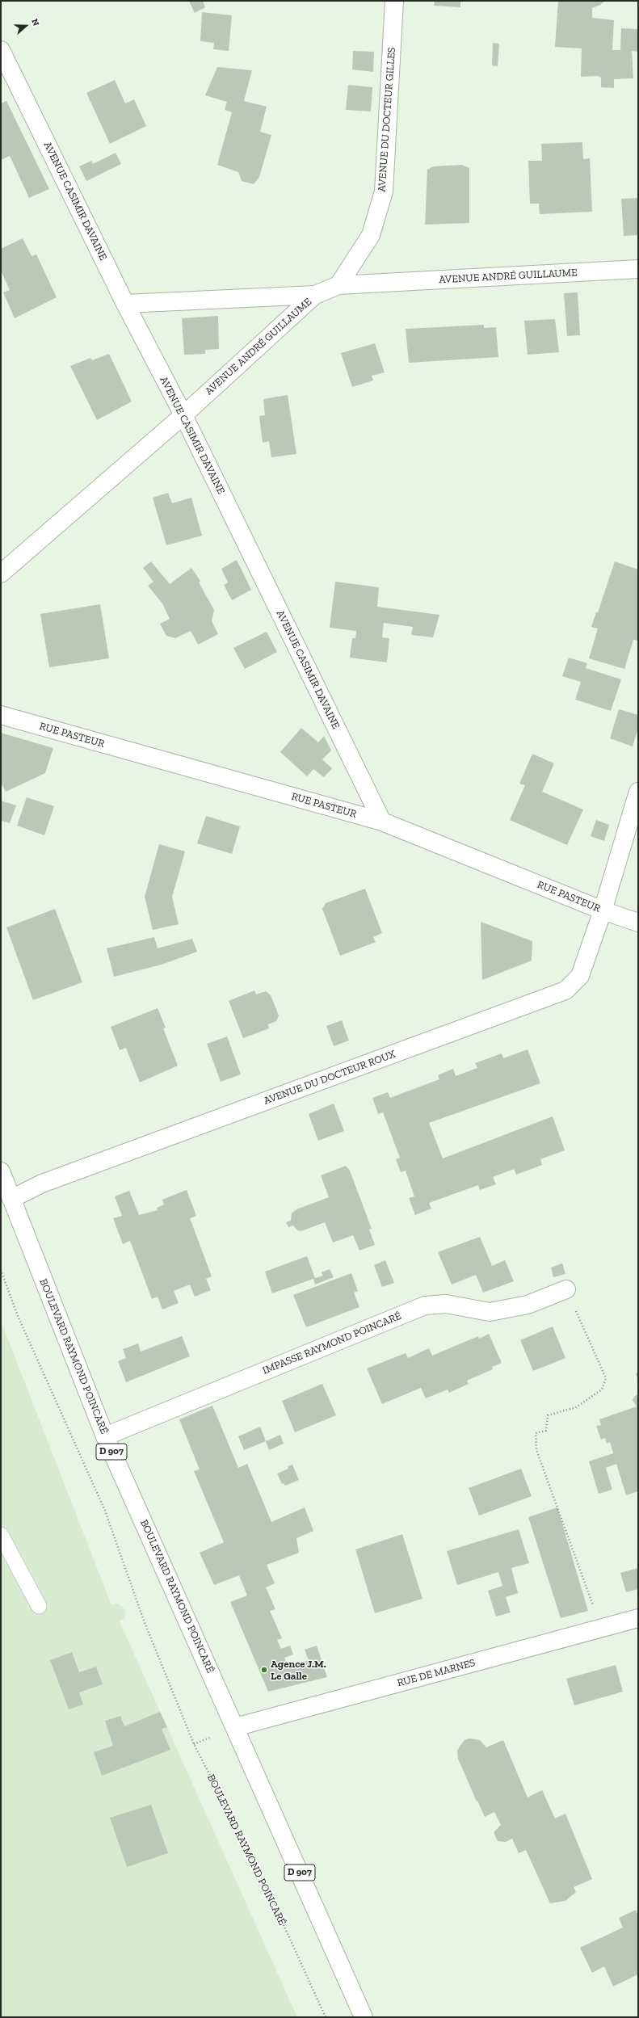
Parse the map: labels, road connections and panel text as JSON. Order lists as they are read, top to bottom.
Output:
{
  "streets": {
    "street": [
      "AVENUE DU DOCTEUR GILLES",
      "AVENUE CASIMIR DAVAINE",
      "AVENUE ANDRÉ GUILLAUME",
      "RUE PASTEUR",
      "AVENUE DU DOCTEUR ROUX",
      "IMPASSE RAYMOND POINCARÉ",
      "BOULEVARD RAYMOND POINCARÉ",
      "D 907",
      "RUE DE MARNES"
    ]
  },
  "crossings": [
    ["AVENUE DU DOCTEUR GILLES", "AVENUE ANDRÉ GUILLAUME"],
    ["AVENUE CASIMIR DAVAINE", "AVENUE ANDRÉ GUILLAUME"],
    ["AVENUE CASIMIR DAVAINE", "RUE PASTEUR"],
    ["RUE PASTEUR", "AVENUE DU DOCTEUR ROUX"],
    ["AVENUE DU DOCTEUR ROUX", "BOULEVARD RAYMOND POINCARÉ"],
    ["IMPASSE RAYMOND POINCARÉ", "BOULEVARD RAYMOND POINCARÉ"],
    ["BOULEVARD RAYMOND POINCARÉ", "RUE DE MARNES"]
  ],
  "places": ["Agence J.M. Le Galle"],
  "north": "right"
}
